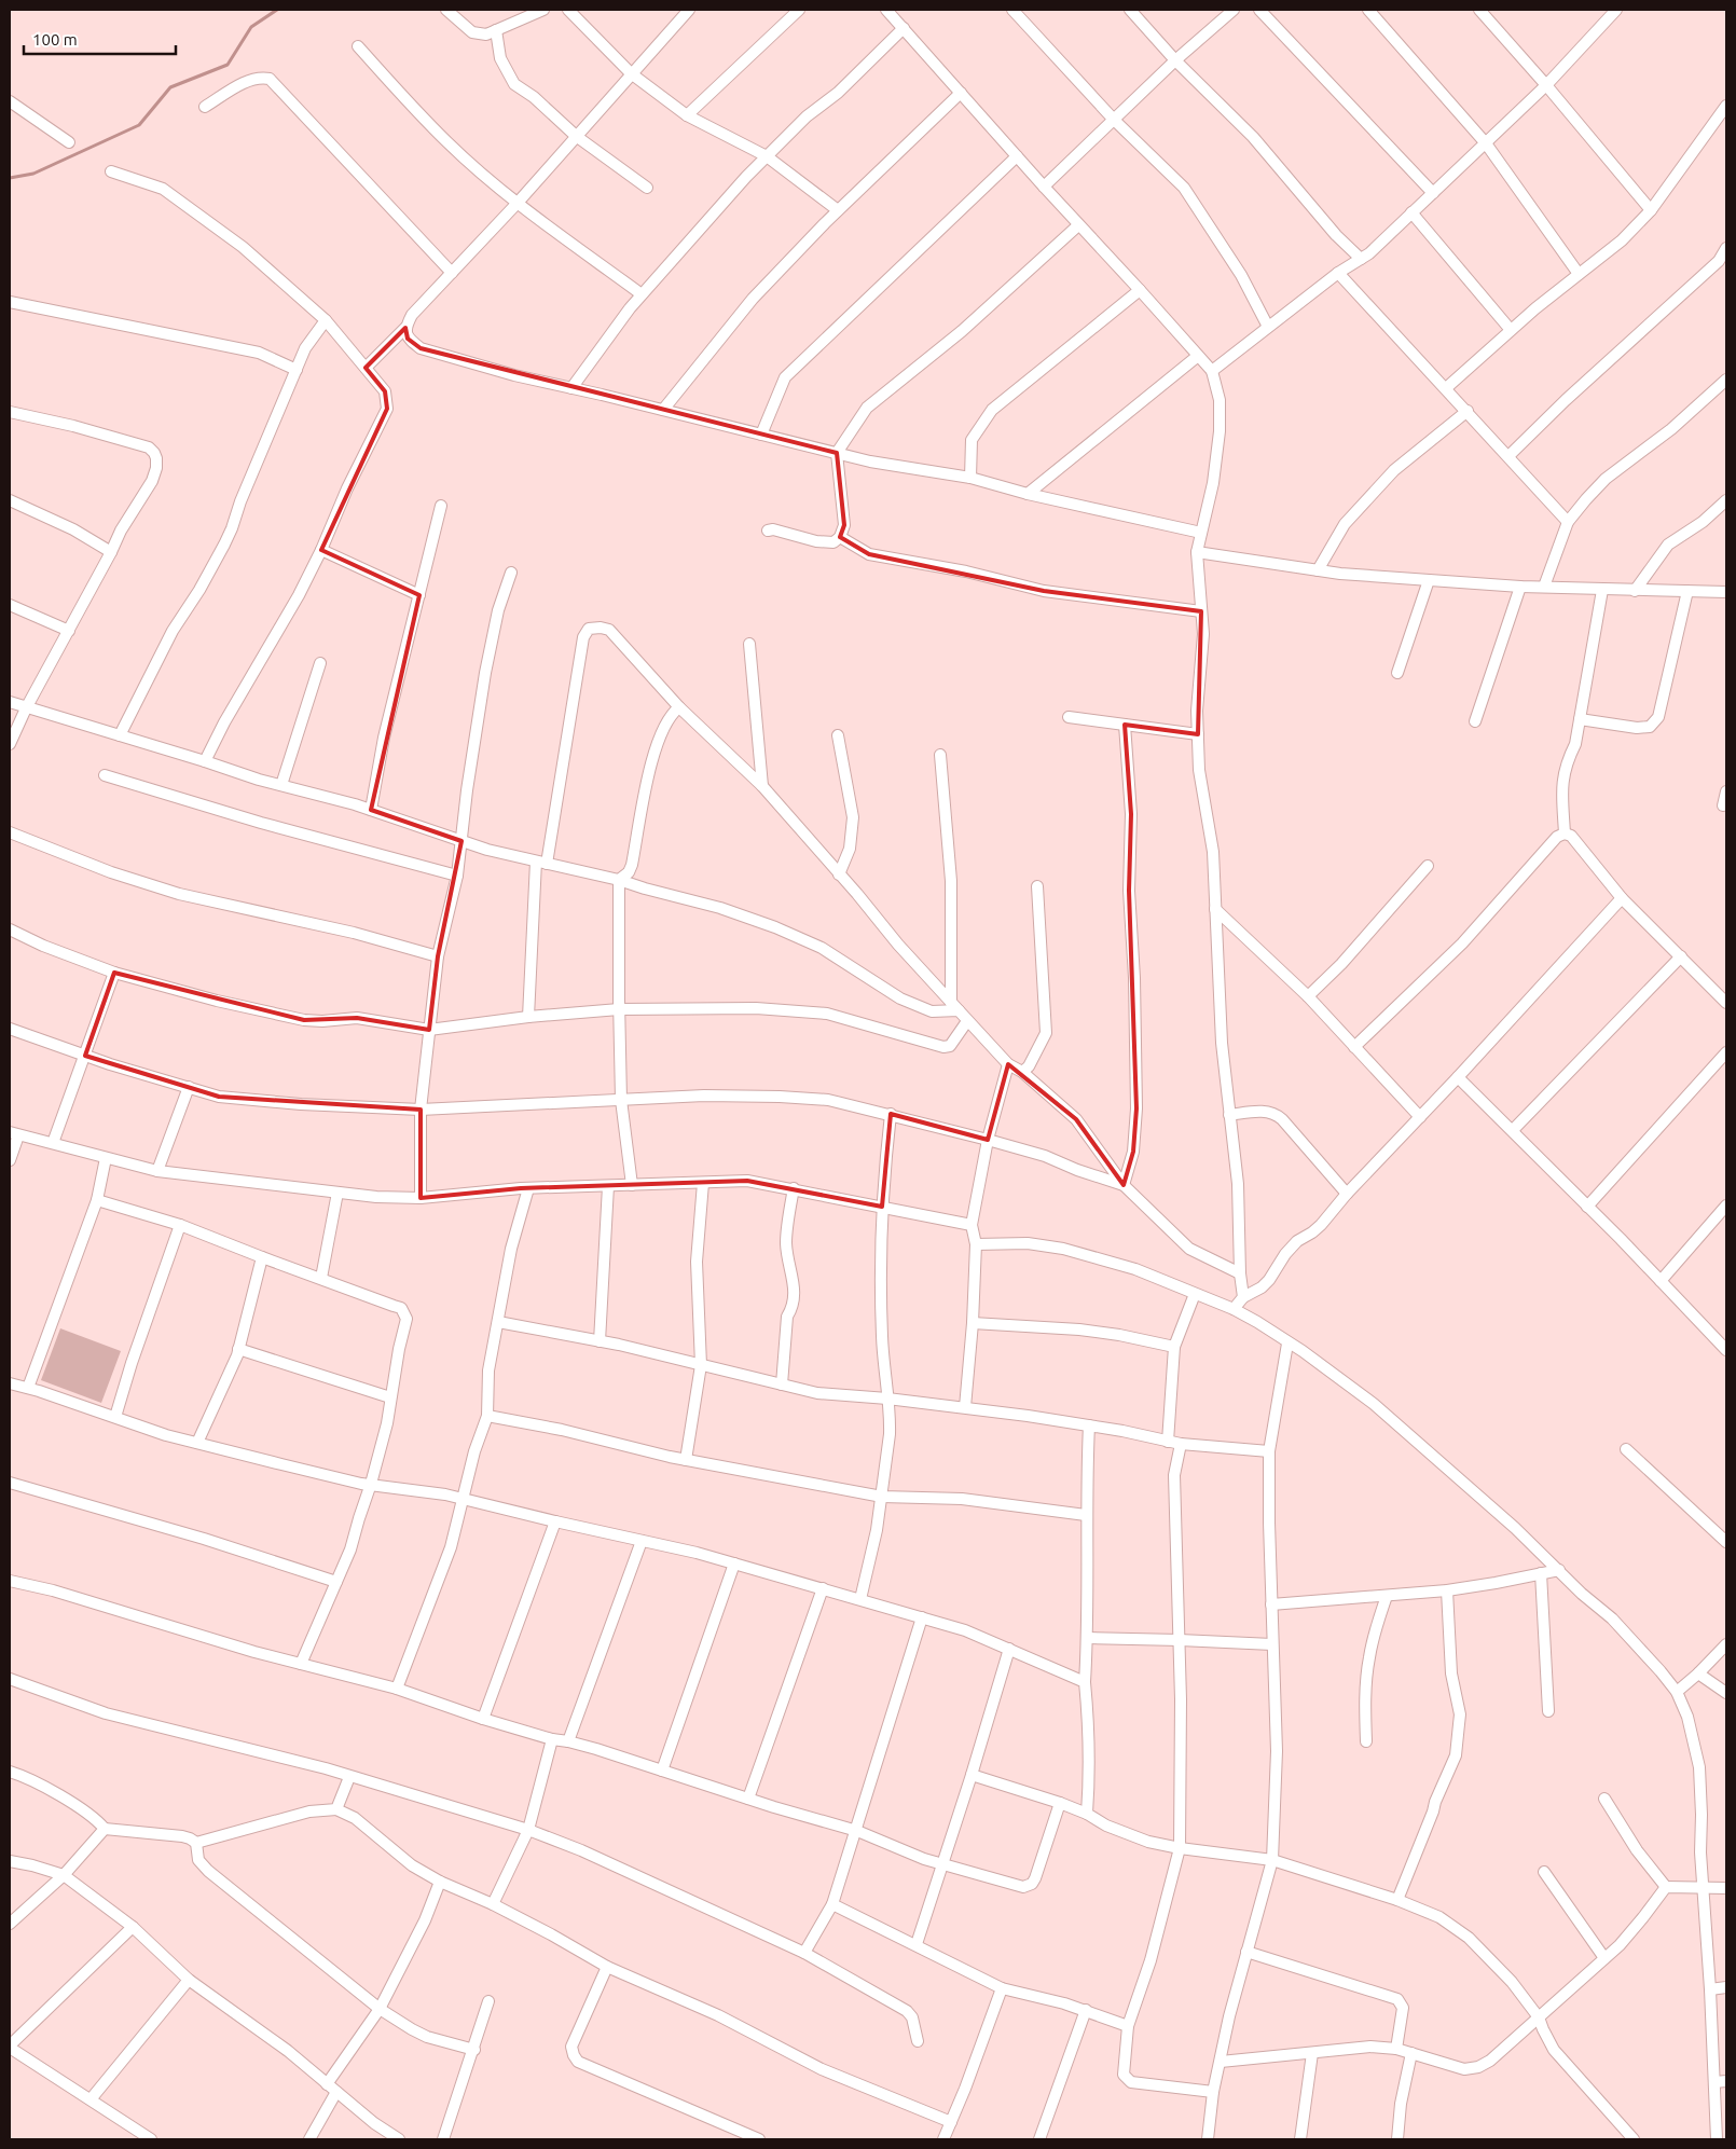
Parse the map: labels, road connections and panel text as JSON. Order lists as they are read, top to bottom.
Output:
{
  "scale_bar": "100 m"
}
